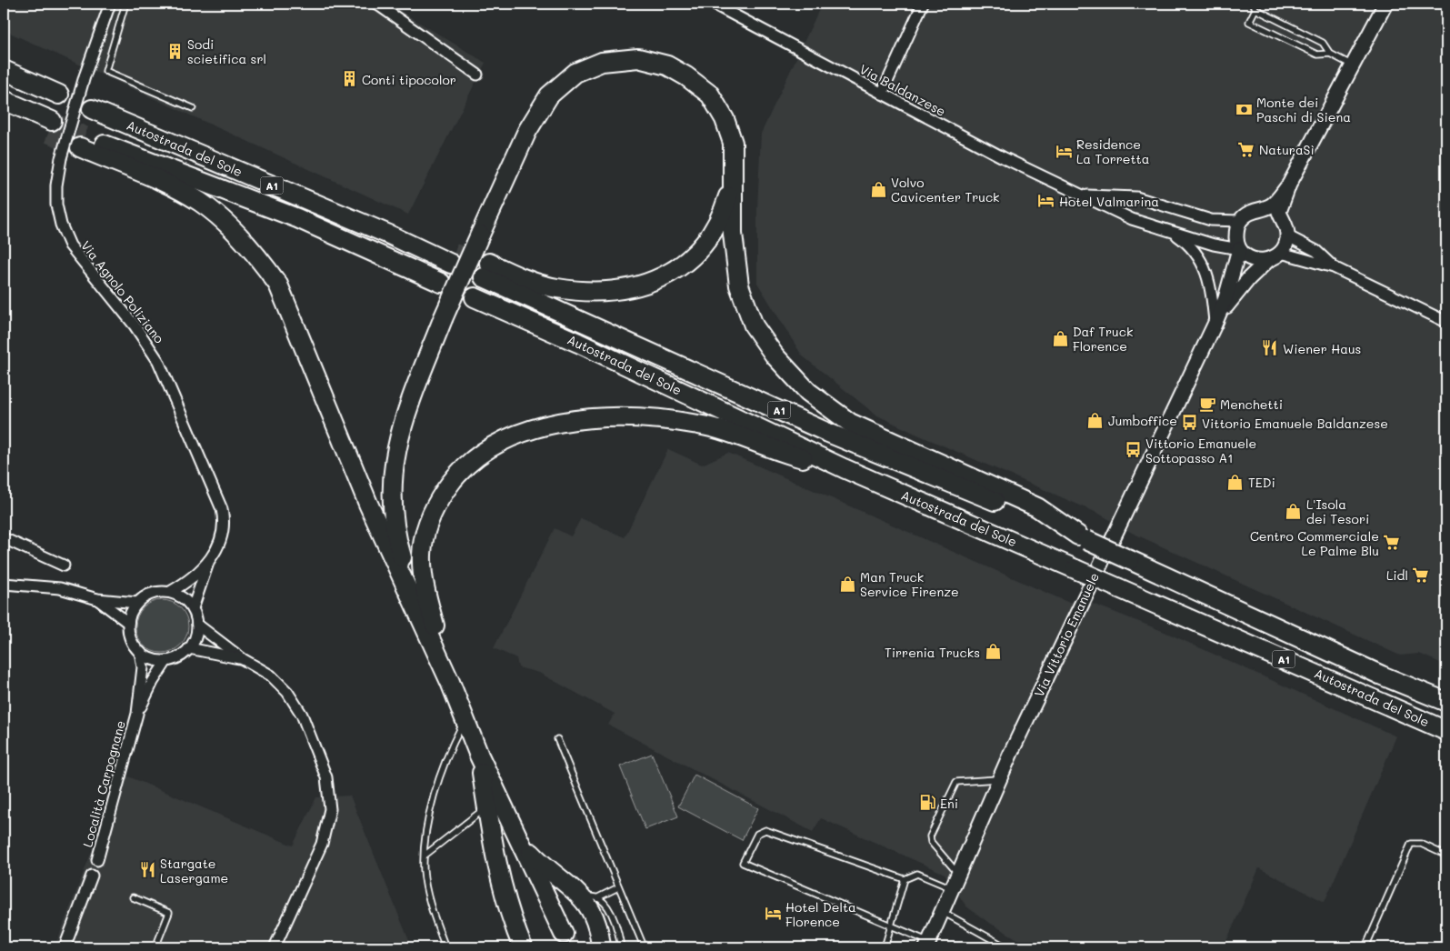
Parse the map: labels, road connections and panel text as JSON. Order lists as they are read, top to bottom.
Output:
{
  "streets": {
    "highway": ["Autostrada del Sole", "A1"],
    "main road": ["Via Vittorio Emanuele"],
    "street": ["Via Baldanzese", "Via Agnolo Poliziano", "Località Carpognane"]
  },
  "crossings": [
    ["Via Baldanzese", "Via Vittorio Emanuele"],
    ["Via Agnolo Poliziano", "Località Carpognane"]
  ],
  "places": {
    "building": ["Sodi scietifica srl", "Conti tipocolor"],
    "bank": ["Monte dei Paschi di Siena"],
    "supermarket": ["NaturaSì", "Centro Commerciale Le Palme Blu", "Lidl"],
    "hotel": ["Residence La Torretta", "Hotel Valmarina", "Hotel Delta Florence"],
    "shop": [
      "Volvo Cavicenter Truck",
      "Daf Truck Florence",
      "Jumboffice",
      "TEDi",
      "L'Isola dei Tesori",
      "Man Truck Service Firenze",
      "Tirrenia Trucks"
    ],
    "restaurant": ["Wiener Haus", "Stargate Lasergame"],
    "cafe": ["Menchetti"],
    "bus stop": ["Vittorio Emanuele Baldanzese", "Vittorio Emanuele Sottopasso A1"],
    "fuel station": ["Eni"]
  }
}
